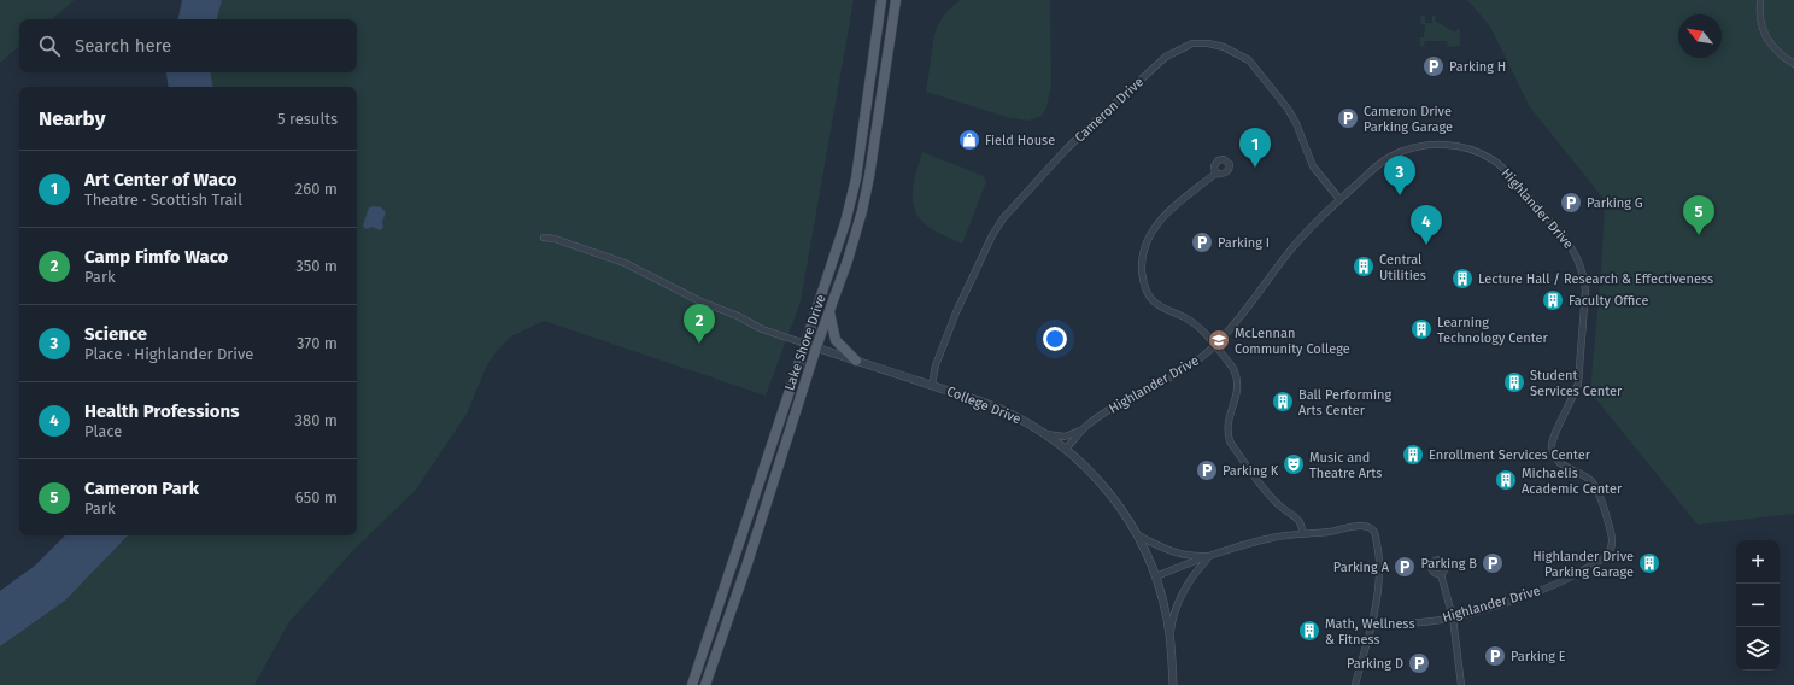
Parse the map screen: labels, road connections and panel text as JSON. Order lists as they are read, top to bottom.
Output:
{
  "streets": {
    "main road": ["Lake Shore Drive"],
    "street": ["Cameron Drive", "Highlander Drive", "College Drive"]
  },
  "crossings": [
    ["Cameron Drive", "Highlander Drive"],
    ["Cameron Drive", "College Drive"],
    ["Highlander Drive", "College Drive"],
    ["Lake Shore Drive", "College Drive"]
  ],
  "places": {
    "parking": [
      "Parking H",
      "Cameron Drive Parking Garage",
      "Parking G",
      "Parking I",
      "Parking K",
      "Parking B",
      "Parking A",
      "Parking E",
      "Parking D"
    ],
    "shop": ["Field House"],
    "building": [
      "Central Utilities",
      "Lecture Hall / Research & Effectiveness",
      "Faculty Office",
      "Learning Technology Center",
      "Student Services Center",
      "Ball Performing Arts Center",
      "Enrollment Services Center",
      "Michaelis Academic Center",
      "Highlander Drive Parking Garage",
      "Math, Wellness & Fitness"
    ],
    "school or university": ["McLennan Community College"],
    "theatre": ["Music and Theatre Arts"]
  },
  "north": "top left",
  "page": {
    "search": "Search here",
    "heading": ["Nearby", "5 results"],
    "pins": [
      "1",
      "3",
      "5",
      "4",
      "2"
    ],
    "list": [
      {
        "mark": "1",
        "name": "Art Center of Waco",
        "note": "Theatre · Scottish Trail",
        "value": "260 m"
      },
      {
        "mark": "2",
        "name": "Camp Fimfo Waco",
        "note": "Park",
        "value": "350 m"
      },
      {
        "mark": "3",
        "name": "Science",
        "note": "Place · Highlander Drive",
        "value": "370 m"
      },
      {
        "mark": "4",
        "name": "Health Professions",
        "note": "Place",
        "value": "380 m"
      },
      {
        "mark": "5",
        "name": "Cameron Park",
        "note": "Park",
        "value": "650 m"
      }
    ],
    "map_buttons": ["+", "−"]
  }
}
